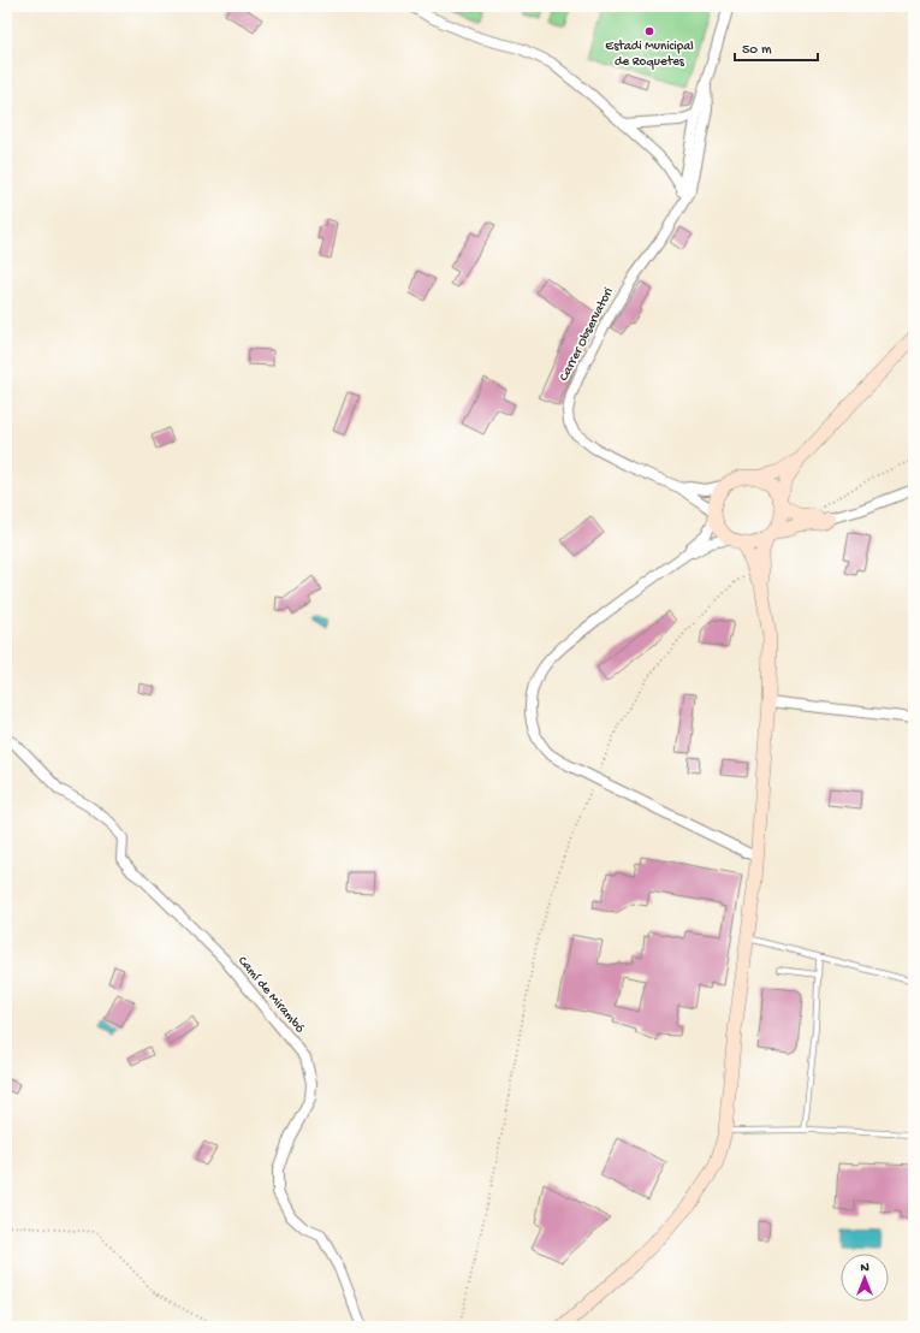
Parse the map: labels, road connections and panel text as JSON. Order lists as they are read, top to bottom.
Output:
{
  "streets": {
    "street": ["Carrer Observatori", "Camí de Mirambó"]
  },
  "places": ["Estadi Municipal de Roquetes"],
  "scale_bar": "50 m",
  "north": "top"
}
